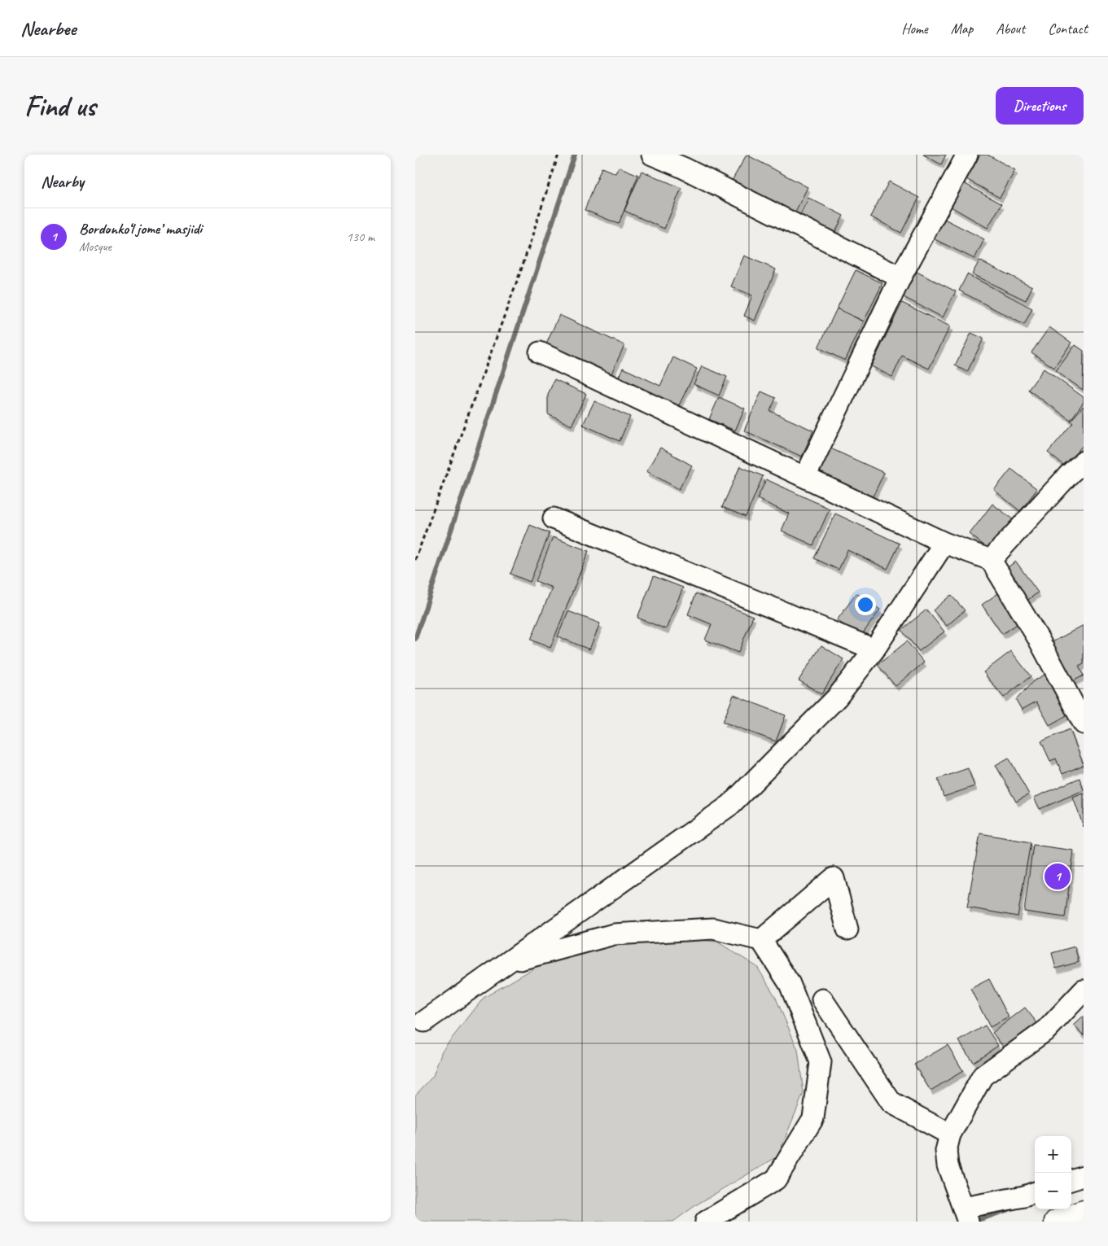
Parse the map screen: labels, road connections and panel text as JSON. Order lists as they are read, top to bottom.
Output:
{
  "page": {
    "header": "Nearbee",
    "nav": [
      "Home",
      "Map",
      "About",
      "Contact"
    ],
    "buttons": "Directions",
    "title": "Find us",
    "heading": "Nearby",
    "list": [
      {
        "mark": "1",
        "name": "Bordonko‘l jome’ masjidi",
        "note": "Mosque",
        "value": "130 m"
      }
    ],
    "pins": "1",
    "map_buttons": ["+", "−"]
  }
}
